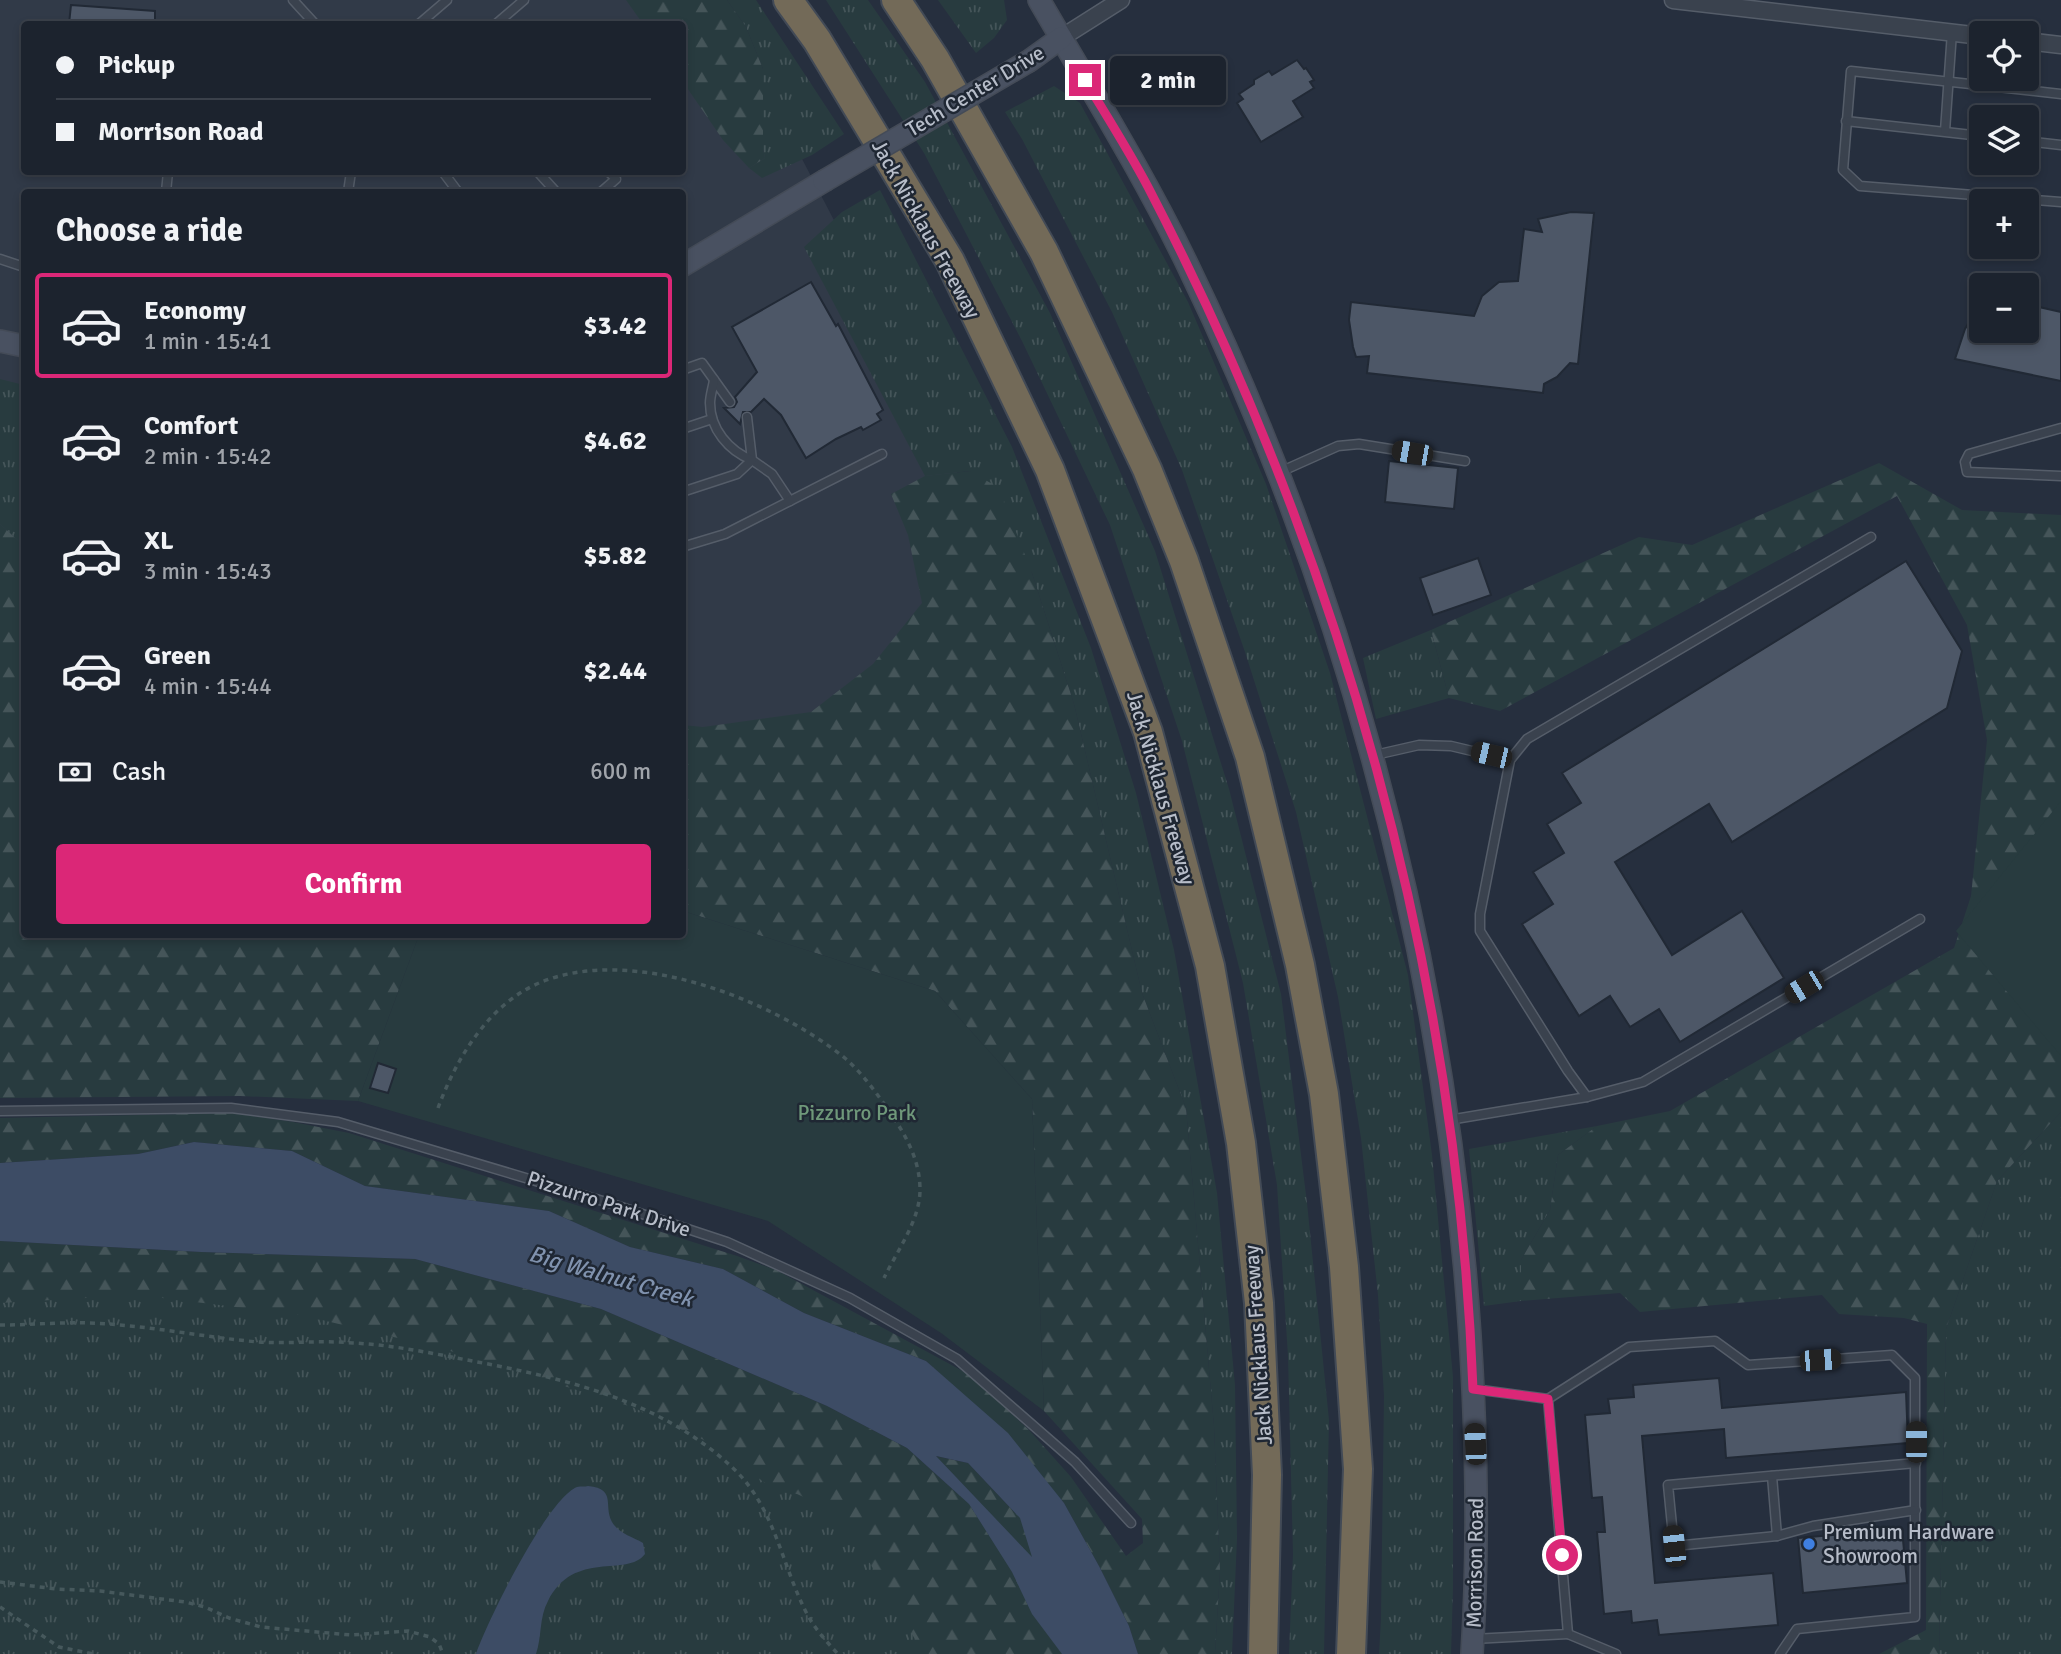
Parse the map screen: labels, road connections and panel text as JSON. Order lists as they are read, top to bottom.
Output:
{
  "streets": {
    "highway": ["Jack Nicklaus Freeway"],
    "street": ["Tech Center Drive", "Morrison Road"],
    "lane": ["Pizzurro Park Drive"]
  },
  "crossings": [
    ["Tech Center Drive", "Morrison Road"]
  ],
  "water": ["Big Walnut Creek"],
  "parks": ["Pizzurro Park"],
  "places": ["Premium Hardware Showroom"],
  "page": {
    "map_buttons": ["+", "−"],
    "banner": ["Pickup", "Morrison Road"],
    "bubble": "2 min",
    "heading": "Choose a ride",
    "list": [
      {
        "name": "Economy",
        "note": "1 min · 15:41",
        "value": "$3.42"
      },
      {
        "name": "Comfort",
        "note": "2 min · 15:42",
        "value": "$4.62"
      },
      {
        "name": "XL",
        "note": "3 min · 15:43",
        "value": "$5.82"
      },
      {
        "name": "Green",
        "note": "4 min · 15:44",
        "value": "$2.44"
      }
    ],
    "pay": ["Cash", "600 m"],
    "buttons": "Confirm"
  }
}
